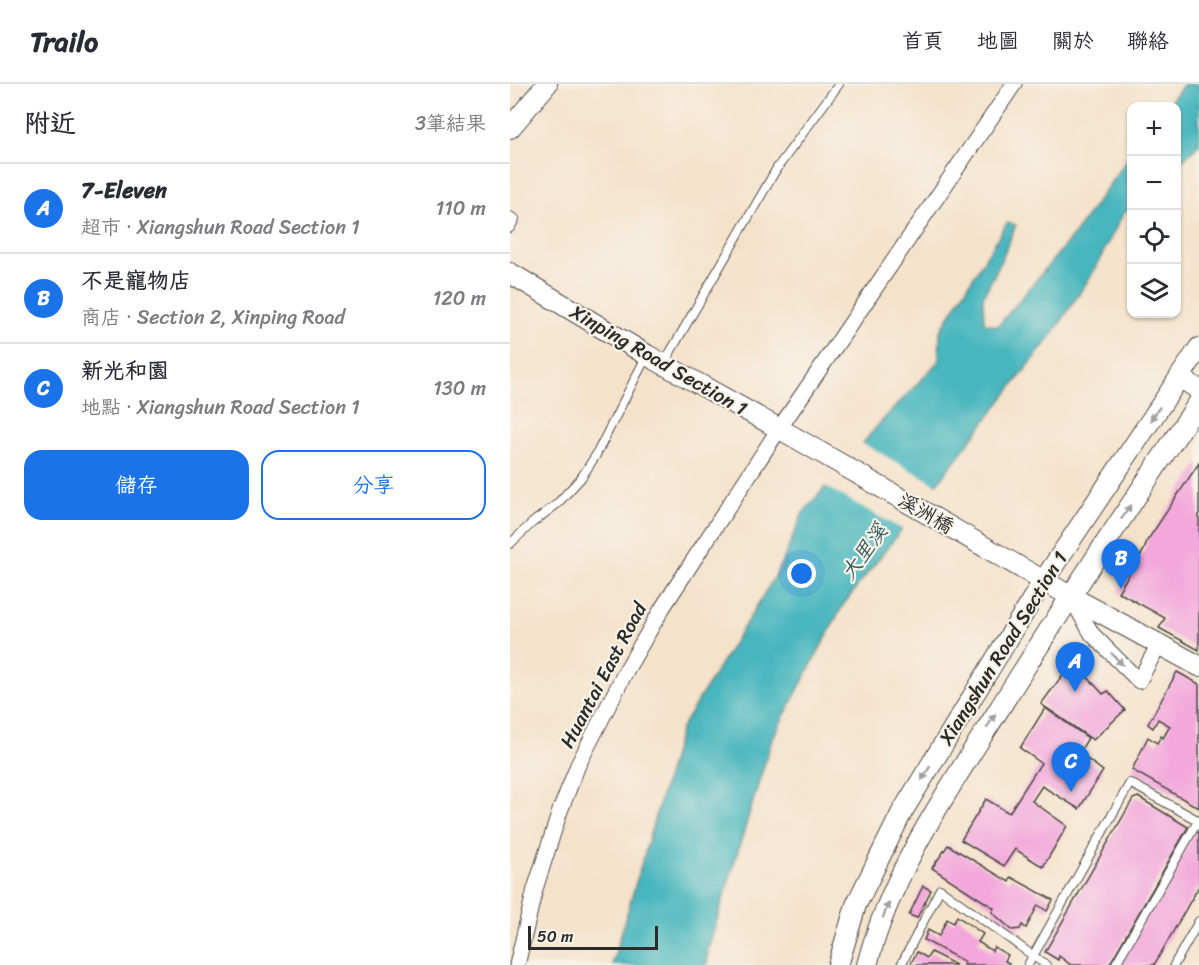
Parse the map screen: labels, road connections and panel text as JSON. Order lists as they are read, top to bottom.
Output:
{
  "streets": {
    "street": [
      "Xinping Road Section 1",
      "溪洲橋",
      "Xiangshun Road Section 1",
      "Huantai East Road"
    ]
  },
  "crossings": [
    ["Xinping Road Section 1", "溪洲橋"],
    ["Xinping Road Section 1", "Huantai East Road"],
    ["溪洲橋", "Xiangshun Road Section 1"]
  ],
  "water": ["大里溪"],
  "scale_bar": "50 m",
  "page": {
    "header": "Trailo",
    "nav": [
      "首頁",
      "地圖",
      "關於",
      "聯絡"
    ],
    "heading": ["附近", "3筆結果"],
    "map_buttons": ["+", "−"],
    "list": [
      {
        "mark": "A",
        "name": "7-Eleven",
        "note": "超市 · Xiangshun Road Section 1",
        "value": "110 m"
      },
      {
        "mark": "B",
        "name": "不是寵物店",
        "note": "商店 · Section 2, Xinping Road",
        "value": "120 m"
      },
      {
        "mark": "C",
        "name": "新光和園",
        "note": "地點 · Xiangshun Road Section 1",
        "value": "130 m"
      }
    ],
    "buttons": ["儲存", "分享"],
    "pins": ["B", "A", "C"],
    "scale": "50 m"
  }
}
